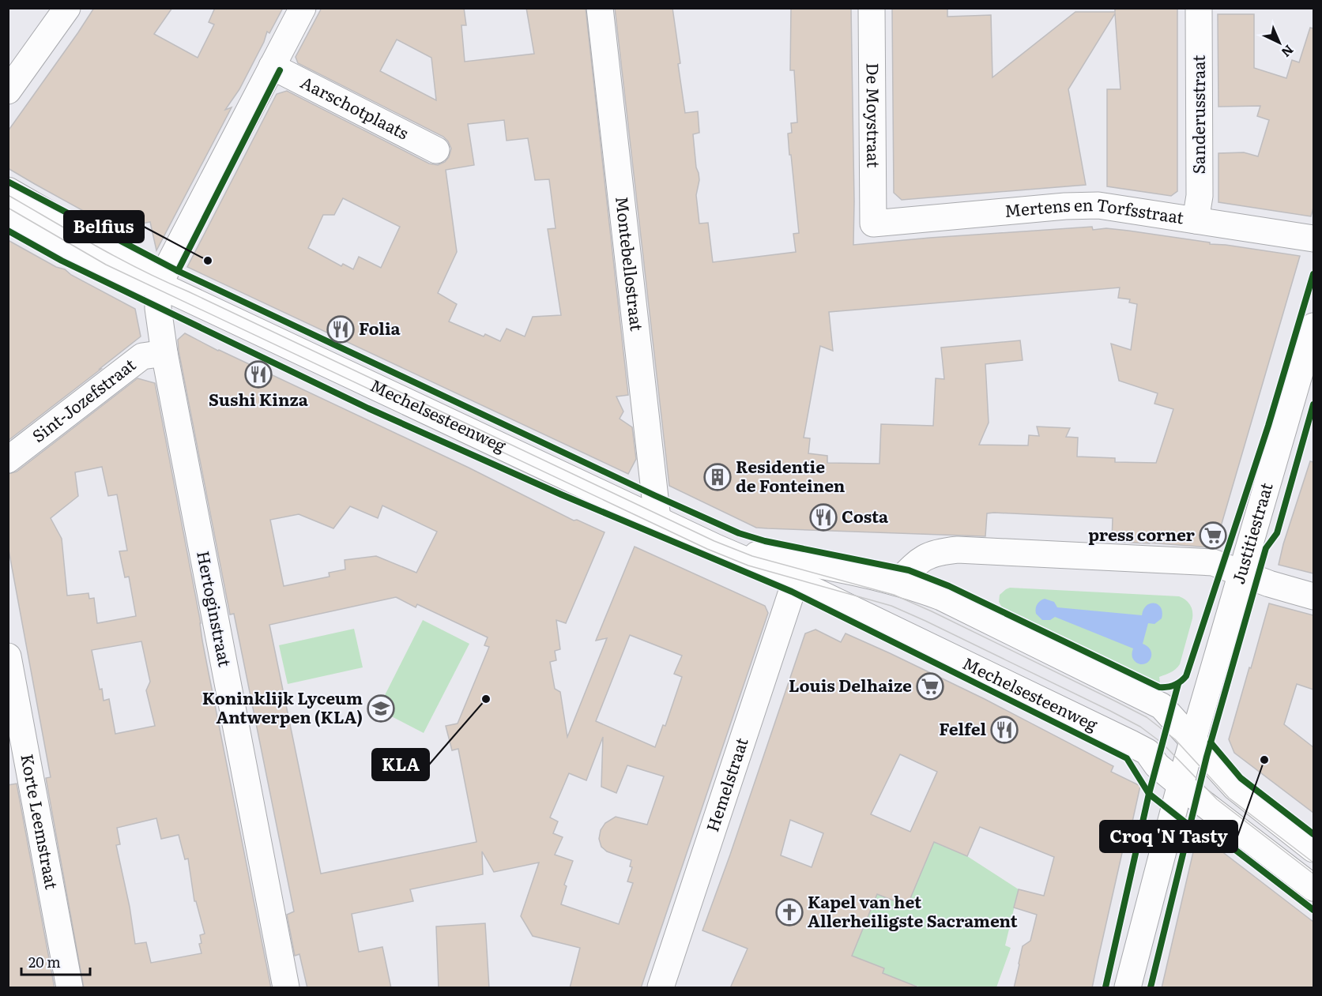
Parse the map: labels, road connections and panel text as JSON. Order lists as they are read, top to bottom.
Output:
{
  "streets": {
    "street": [
      "Aarschotplaats",
      "Sanderusstraat",
      "De Moystraat",
      "Mertens en Torfsstraat",
      "Montebellostraat",
      "Sint-Jozefstraat",
      "Mechelsesteenweg",
      "Justitiestraat",
      "Hertoginstraat",
      "Hemelstraat",
      "Korte Leemstraat"
    ]
  },
  "crossings": [
    ["Sanderusstraat", "Mertens en Torfsstraat"],
    ["De Moystraat", "Mertens en Torfsstraat"],
    ["Montebellostraat", "Mechelsesteenweg"],
    ["Sint-Jozefstraat", "Hertoginstraat"],
    ["Mechelsesteenweg", "Justitiestraat"],
    ["Mechelsesteenweg", "Hertoginstraat"],
    ["Mechelsesteenweg", "Hemelstraat"]
  ],
  "places": {
    "other": ["Belfius", "KLA", "Croq 'N Tasty"],
    "restaurant": [
      "Folia",
      "Sushi Kinza",
      "Costa",
      "Felfel"
    ],
    "building": ["Residentie de Fonteinen"],
    "supermarket": ["press corner", "Louis Delhaize"],
    "school or university": ["Koninklijk Lyceum Antwerpen (KLA)"],
    "church": ["Kapel van het Allerheiligste Sacrament"]
  },
  "scale_bar": "20 m",
  "north": "bottom right"
}
